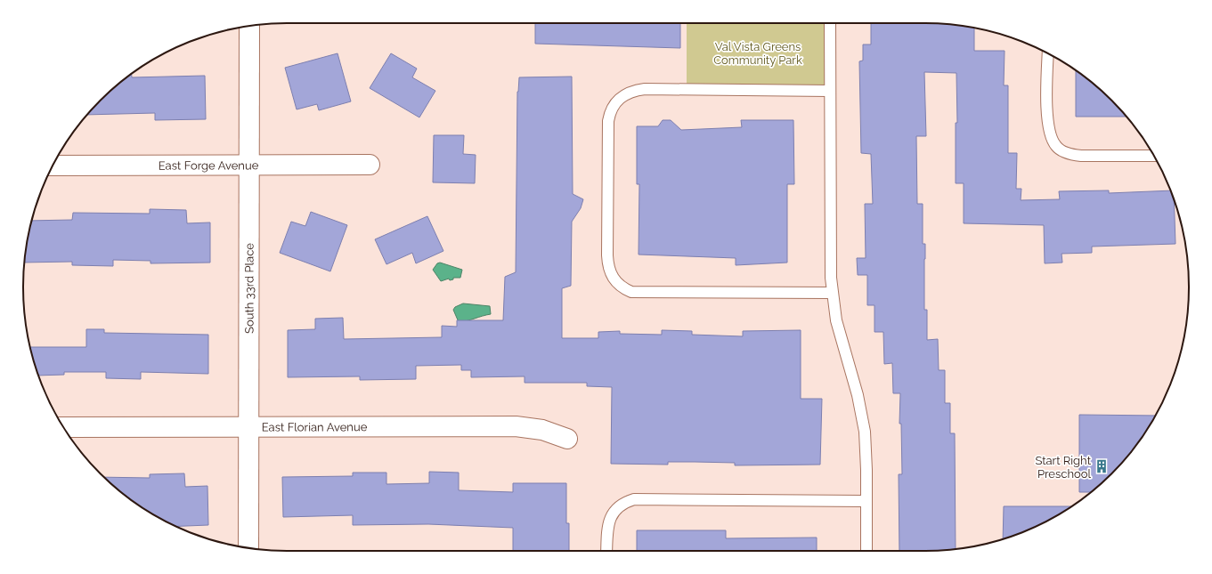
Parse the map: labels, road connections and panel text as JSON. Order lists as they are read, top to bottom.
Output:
{
  "streets": {
    "street": ["East Forge Avenue", "South 33rd Place", "East Florian Avenue"]
  },
  "crossings": [
    ["East Forge Avenue", "South 33rd Place"],
    ["South 33rd Place", "East Florian Avenue"]
  ],
  "parks": ["Val Vista Greens Community Park"],
  "places": {
    "building": ["Start Right Preschool"]
  }
}
